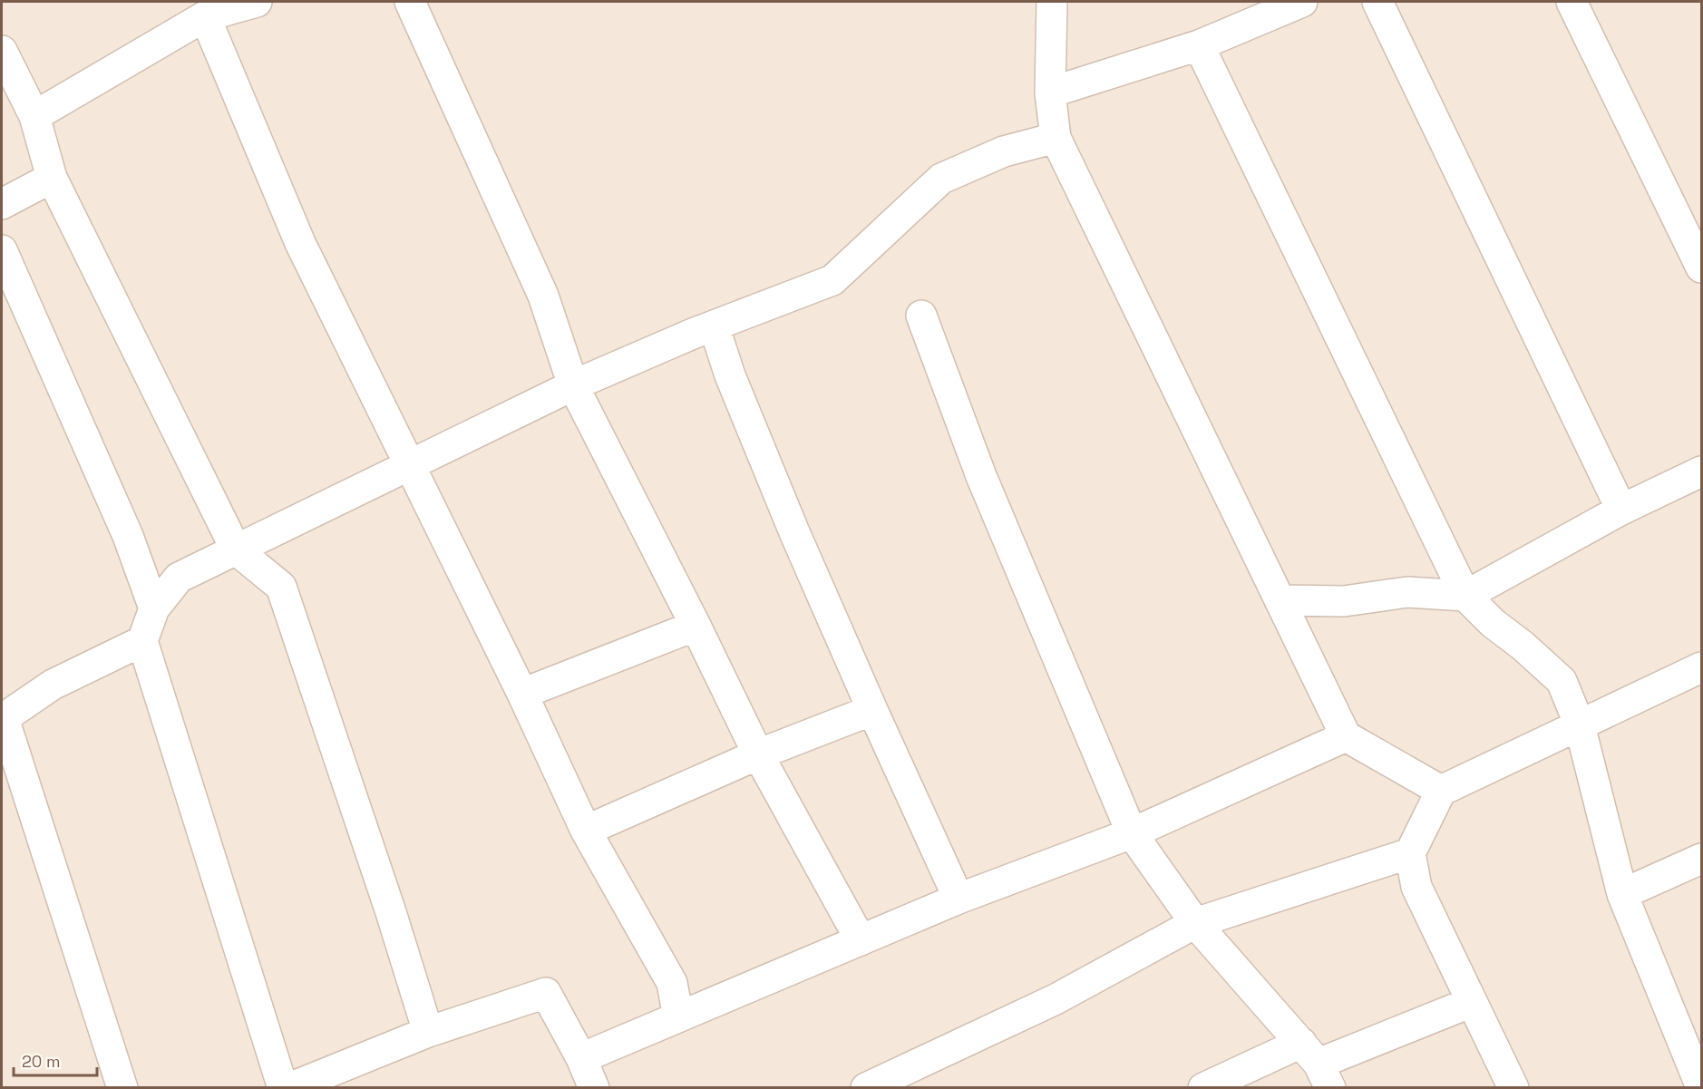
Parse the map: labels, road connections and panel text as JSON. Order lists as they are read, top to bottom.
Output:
{
  "scale_bar": "20 m"
}
